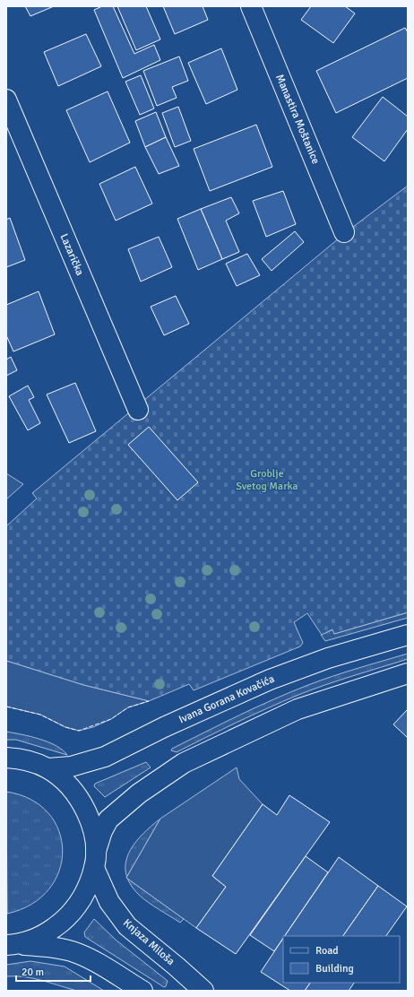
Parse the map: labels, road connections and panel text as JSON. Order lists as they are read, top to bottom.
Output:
{
  "streets": {
    "main road": [
      "Manastira Moštanice",
      "Lazarička",
      "Ivana Gorana Kovačića",
      "Knjaza Miloša"
    ]
  },
  "crossings": [
    ["Ivana Gorana Kovačića", "Knjaza Miloša"]
  ],
  "parks": ["Groblje Svetog Marka"],
  "legend": ["Road", "Building"],
  "scale_bar": "20 m"
}
